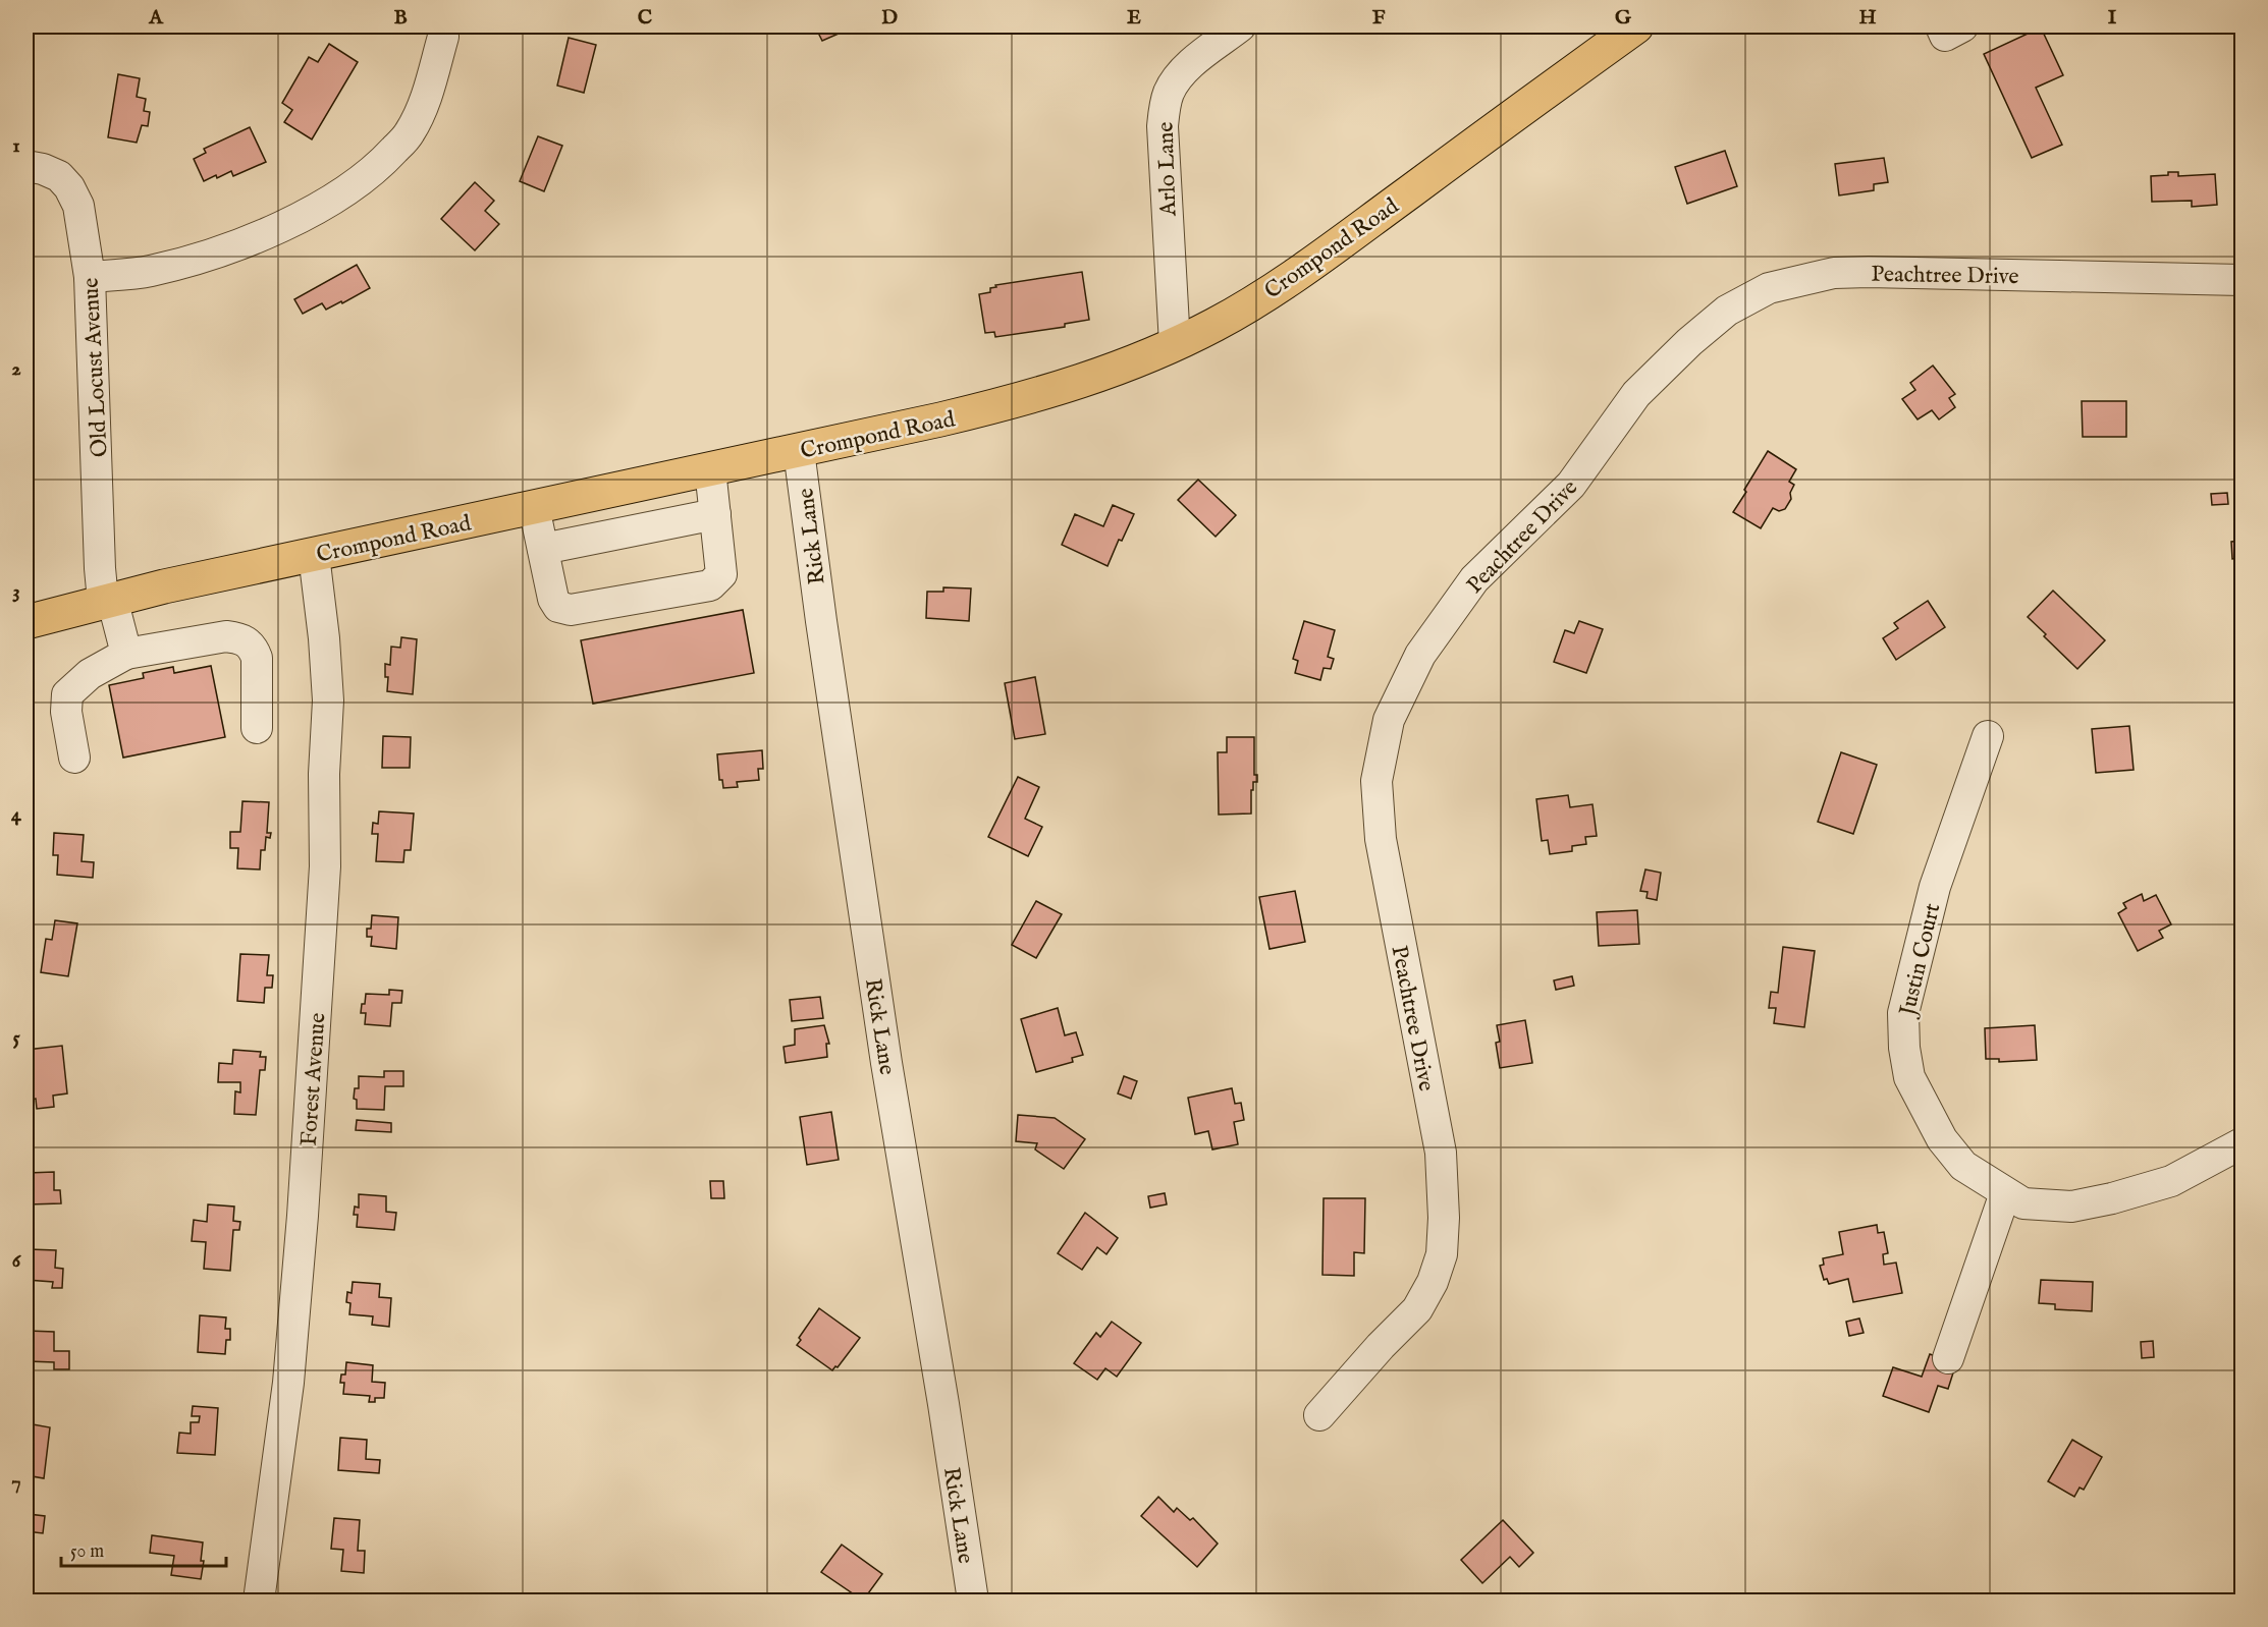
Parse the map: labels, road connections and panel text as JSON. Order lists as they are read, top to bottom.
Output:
{
  "streets": {
    "main road": ["Crompond Road"],
    "street": [
      "Arlo Lane",
      "Peachtree Drive",
      "Old Locust Avenue",
      "Rick Lane",
      "Justin Court",
      "Forest Avenue"
    ]
  },
  "crossings": [
    ["Arlo Lane", "Crompond Road"],
    ["Crompond Road", "Old Locust Avenue"],
    ["Crompond Road", "Rick Lane"],
    ["Crompond Road", "Forest Avenue"]
  ],
  "scale_bar": "50 m",
  "grid": {
    "columns": [
      "A",
      "B",
      "C",
      "D",
      "E",
      "F",
      "G",
      "H",
      "I"
    ],
    "rows": [
      "1",
      "2",
      "3",
      "4",
      "5",
      "6",
      "7"
    ]
  }
}
